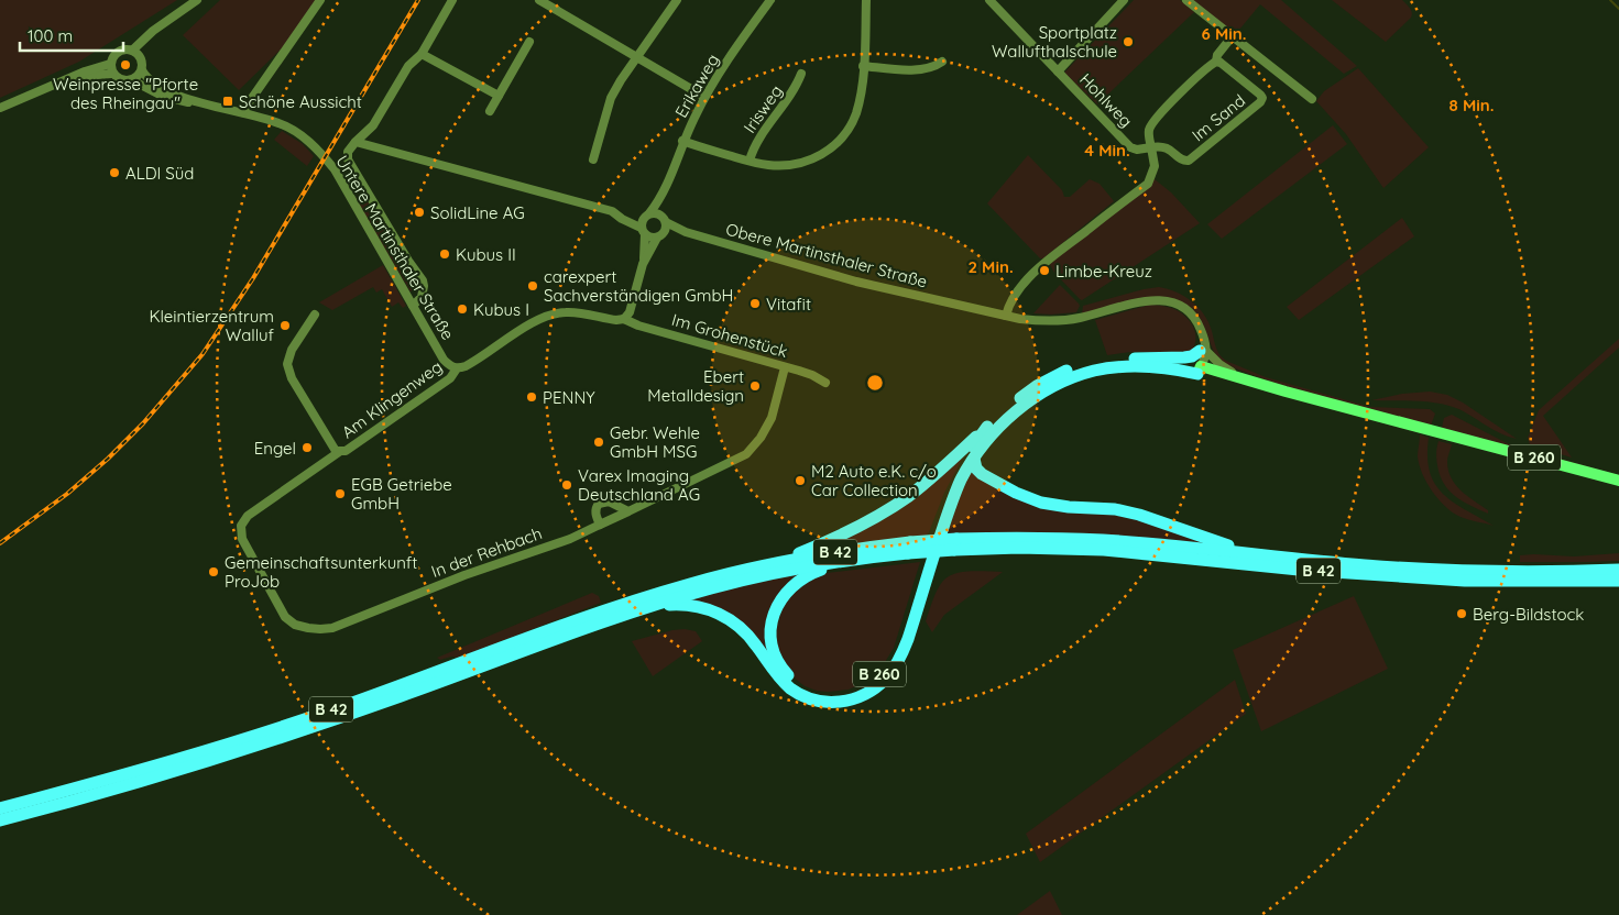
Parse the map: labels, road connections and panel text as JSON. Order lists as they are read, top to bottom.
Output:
{
  "streets": {
    "highway": ["B 260", "B 42"],
    "street": [
      "Erikaweg",
      "Hohlweg",
      "Irisweg",
      "Im Sand",
      "Untere Martinsthaler Straße",
      "Obere Martinsthaler Straße",
      "Im Grohenstück",
      "Am Klingenweg",
      "In der Rehbach"
    ]
  },
  "crossings": [
    ["Erikaweg", "Obere Martinsthaler Straße"],
    ["Hohlweg", "Im Sand"],
    ["Untere Martinsthaler Straße", "Am Klingenweg"],
    ["Obere Martinsthaler Straße", "B 260"],
    ["Im Grohenstück", "Am Klingenweg"],
    ["Im Grohenstück", "In der Rehbach"],
    ["Am Klingenweg", "In der Rehbach"],
    ["B 260", "B 42"]
  ],
  "places": {
    "other": [
      "Sportplatz Wallufthalschule",
      "Weinpresse \"Pforte des Rheingau\"",
      "ALDI Süd",
      "SolidLine AG",
      "Kubus II",
      "Limbe-Kreuz",
      "carexpert Sachverständigen GmbH",
      "Vitafit",
      "Kubus I",
      "Kleintierzentrum Walluf",
      "Ebert Metalldesign",
      "PENNY",
      "Gebr. Wehle GmbH MSG",
      "Engel",
      "M2 Auto e.K. c/o Car Collection",
      "Varex Imaging Deutschland AG",
      "EGB Getriebe GmbH",
      "Gemeinschaftsunterkunft ProJob",
      "Berg-Bildstock"
    ],
    "transit": ["Schöne Aussicht"]
  },
  "scale_bar": "100 m",
  "rings": [
    "6 Min.",
    "8 Min.",
    "4 Min.",
    "2 Min."
  ]
}
